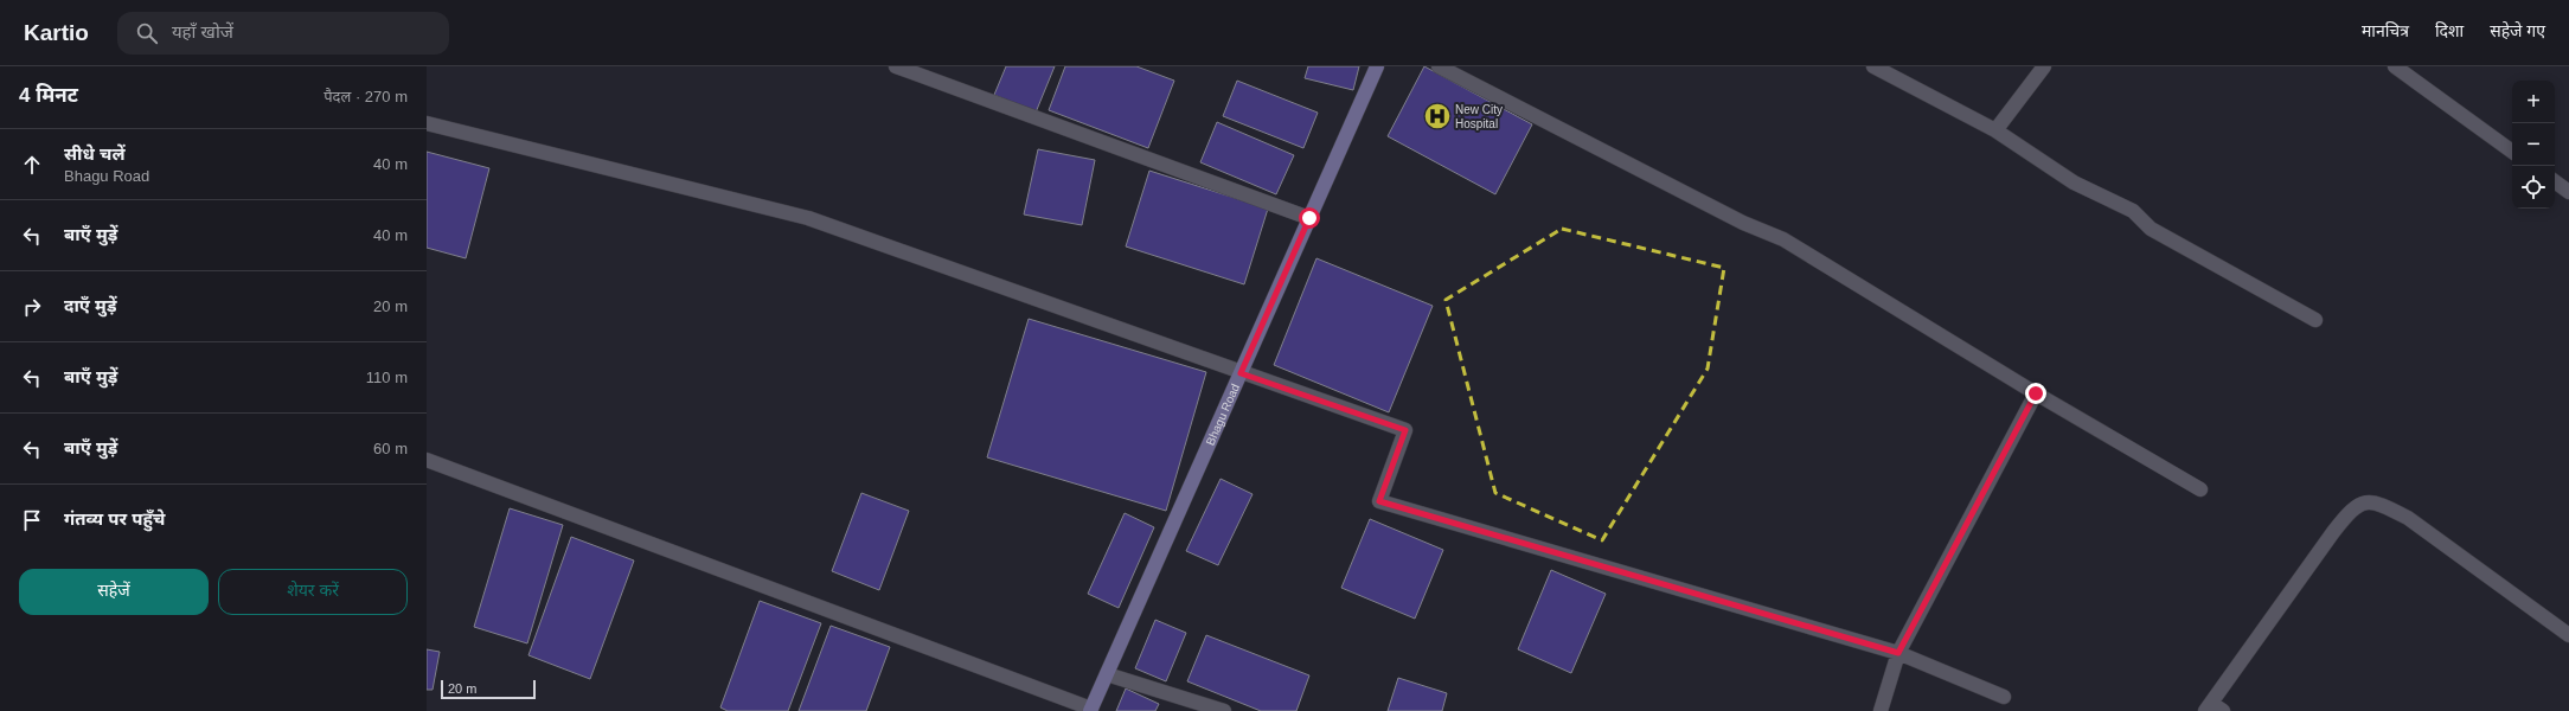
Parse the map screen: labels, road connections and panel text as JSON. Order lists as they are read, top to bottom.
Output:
{
  "streets": {
    "street": ["Bhagu Road"]
  },
  "places": {
    "hospital": ["New City Hospital"]
  },
  "scale_bar": "20 m",
  "page": {
    "header": "Kartio",
    "search": "यहाँ खोजें",
    "nav": ["मानचित्र", "दिशा", "सहेजे गए"],
    "heading": ["4 मिनट", "पैदल · 270 m"],
    "map_buttons": ["+", "−"],
    "list": [
      ["सीधे चलें", "Bhagu Road", "40 m"],
      ["बाएँ मुड़ें", "40 m"],
      ["दाएँ मुड़ें", "20 m"],
      ["बाएँ मुड़ें", "110 m"],
      ["बाएँ मुड़ें", "60 m"],
      "गंतव्य पर पहुँचे"
    ],
    "buttons": ["सहेजें", "शेयर करें"],
    "scale": "20 m"
  }
}
